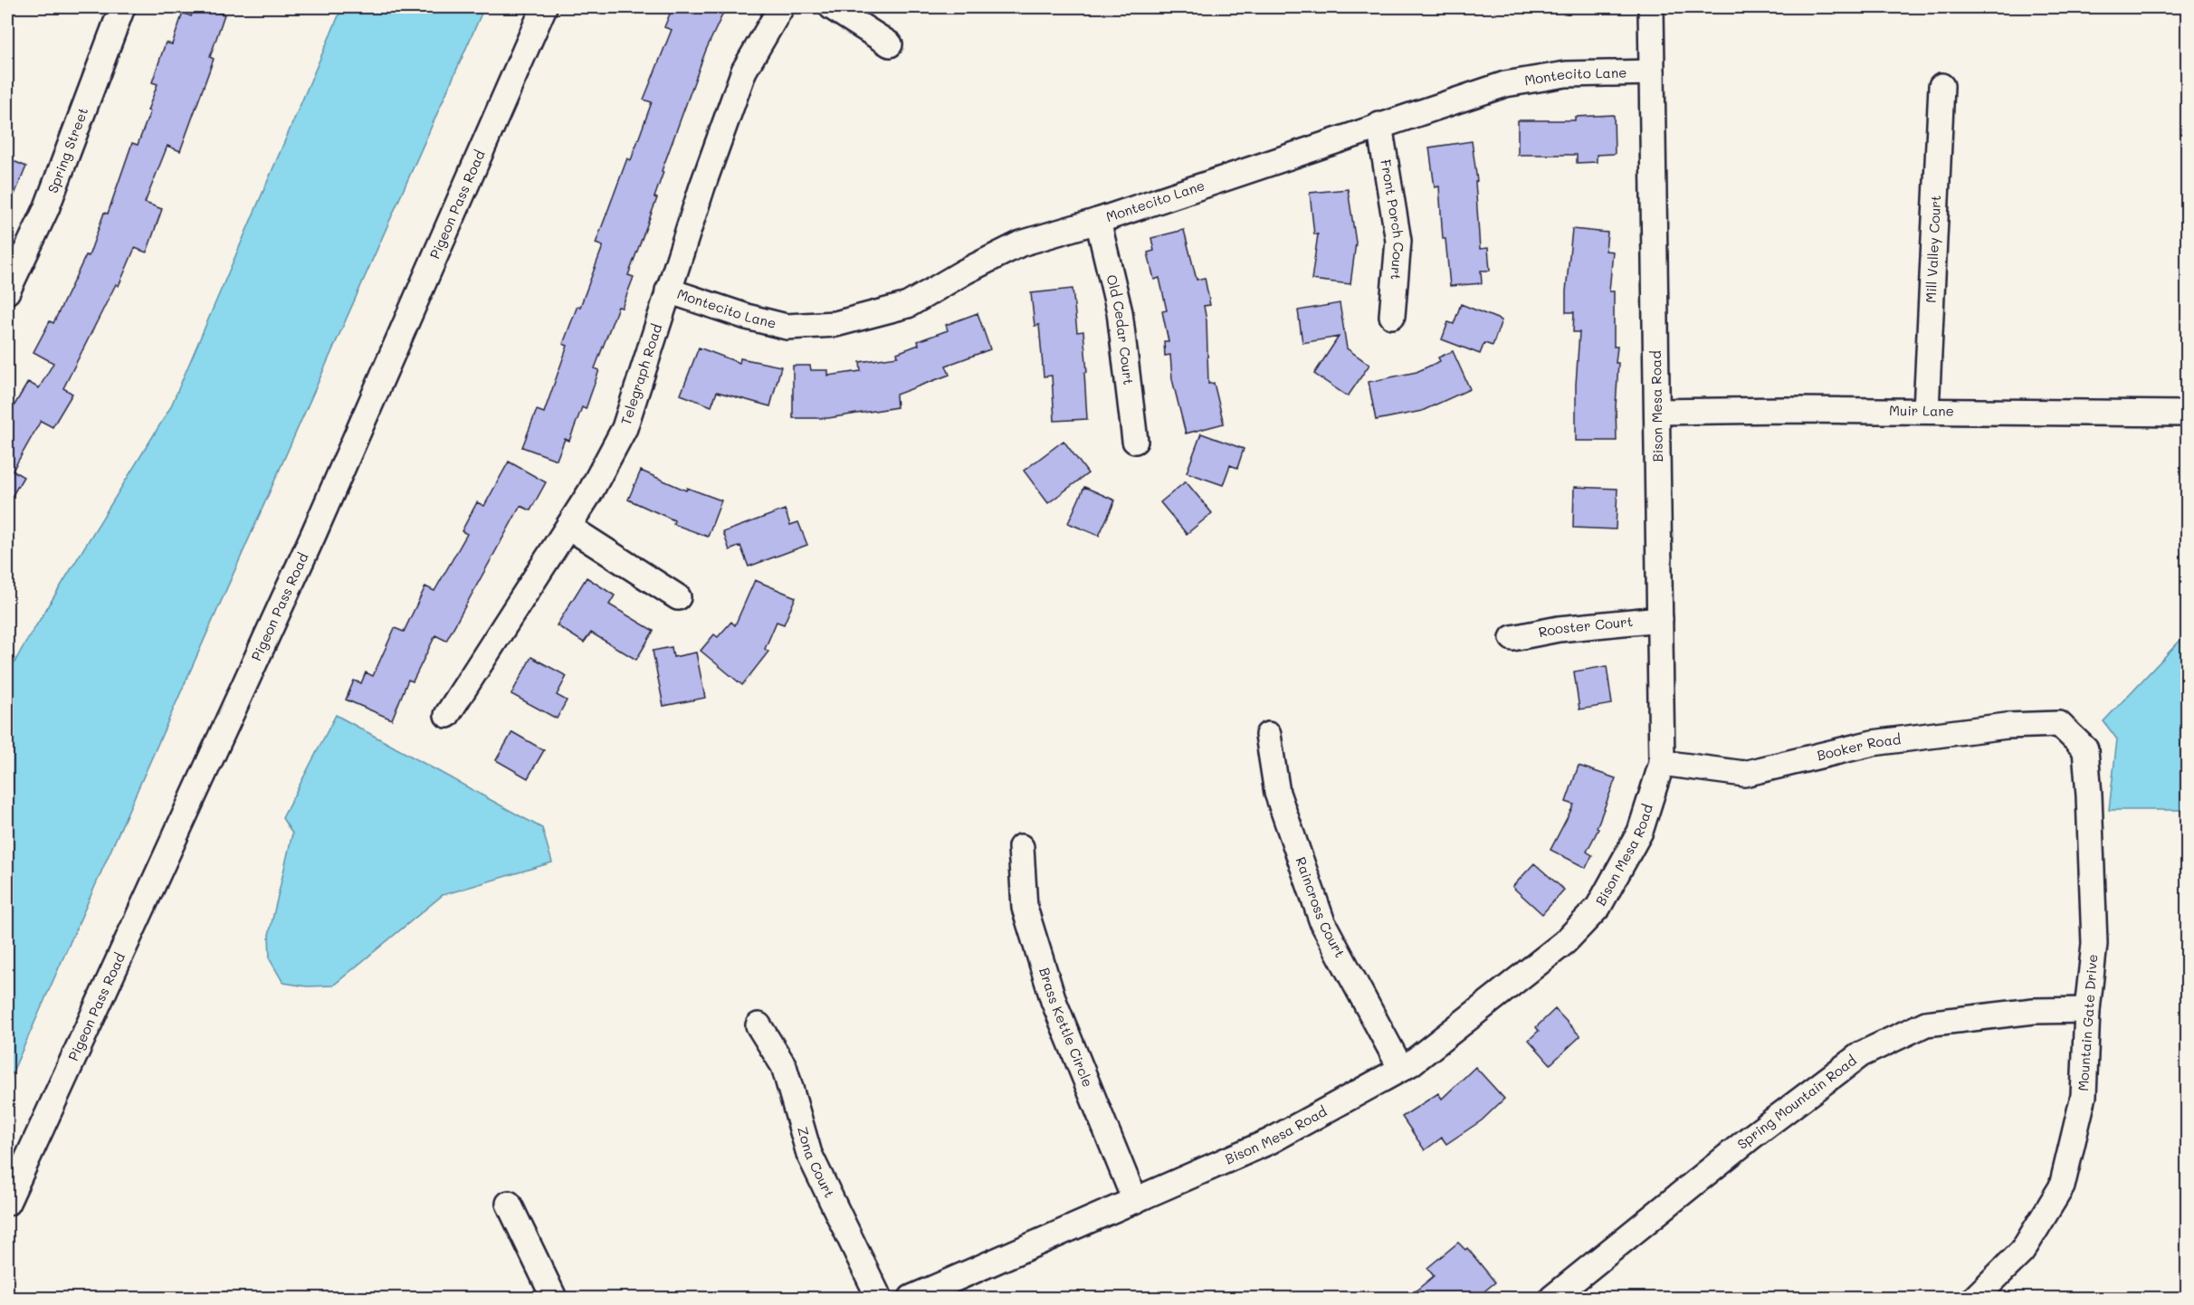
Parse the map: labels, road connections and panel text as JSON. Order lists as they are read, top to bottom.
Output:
{
  "streets": {
    "street": [
      "Montecito Lane",
      "Spring Street",
      "Pigeon Pass Road",
      "Front Porch Court",
      "Mill Valley Court",
      "Old Cedar Court",
      "Telegraph Road",
      "Bison Mesa Road",
      "Muir Lane",
      "Rooster Court",
      "Booker Road",
      "Raincross Court",
      "Mountain Gate Drive",
      "Brass Kettle Circle",
      "Spring Mountain Road",
      "Zona Court"
    ]
  },
  "crossings": [
    ["Montecito Lane", "Front Porch Court"],
    ["Montecito Lane", "Old Cedar Court"],
    ["Montecito Lane", "Telegraph Road"],
    ["Montecito Lane", "Bison Mesa Road"],
    ["Mill Valley Court", "Muir Lane"],
    ["Bison Mesa Road", "Muir Lane"],
    ["Bison Mesa Road", "Rooster Court"],
    ["Bison Mesa Road", "Booker Road"],
    ["Bison Mesa Road", "Raincross Court"],
    ["Bison Mesa Road", "Brass Kettle Circle"],
    ["Booker Road", "Mountain Gate Drive"],
    ["Mountain Gate Drive", "Spring Mountain Road"]
  ]
}
